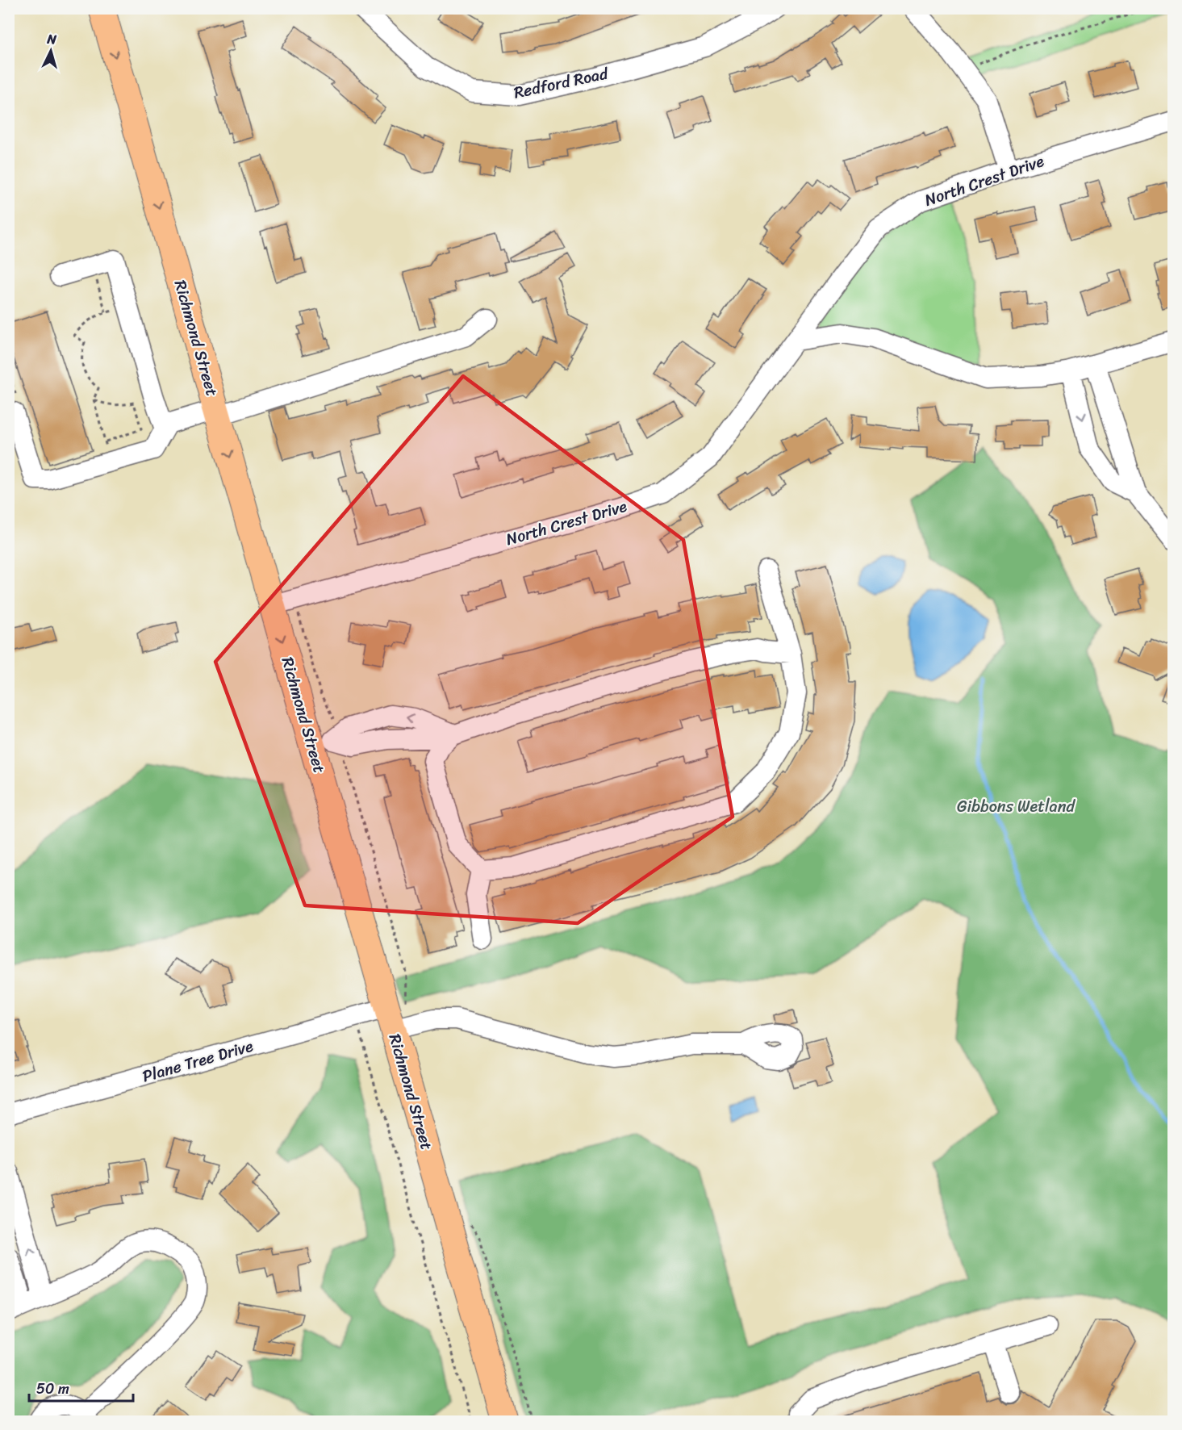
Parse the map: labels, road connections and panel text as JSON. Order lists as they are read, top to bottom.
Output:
{
  "streets": {
    "main road": ["Richmond Street"],
    "street": ["Redford Road", "North Crest Drive", "Plane Tree Drive"]
  },
  "crossings": [
    ["North Crest Drive", "Richmond Street"],
    ["Richmond Street", "Plane Tree Drive"]
  ],
  "one_way": ["Richmond Street"],
  "parks": ["Gibbons Wetland"],
  "scale_bar": "50 m",
  "north": "top"
}
